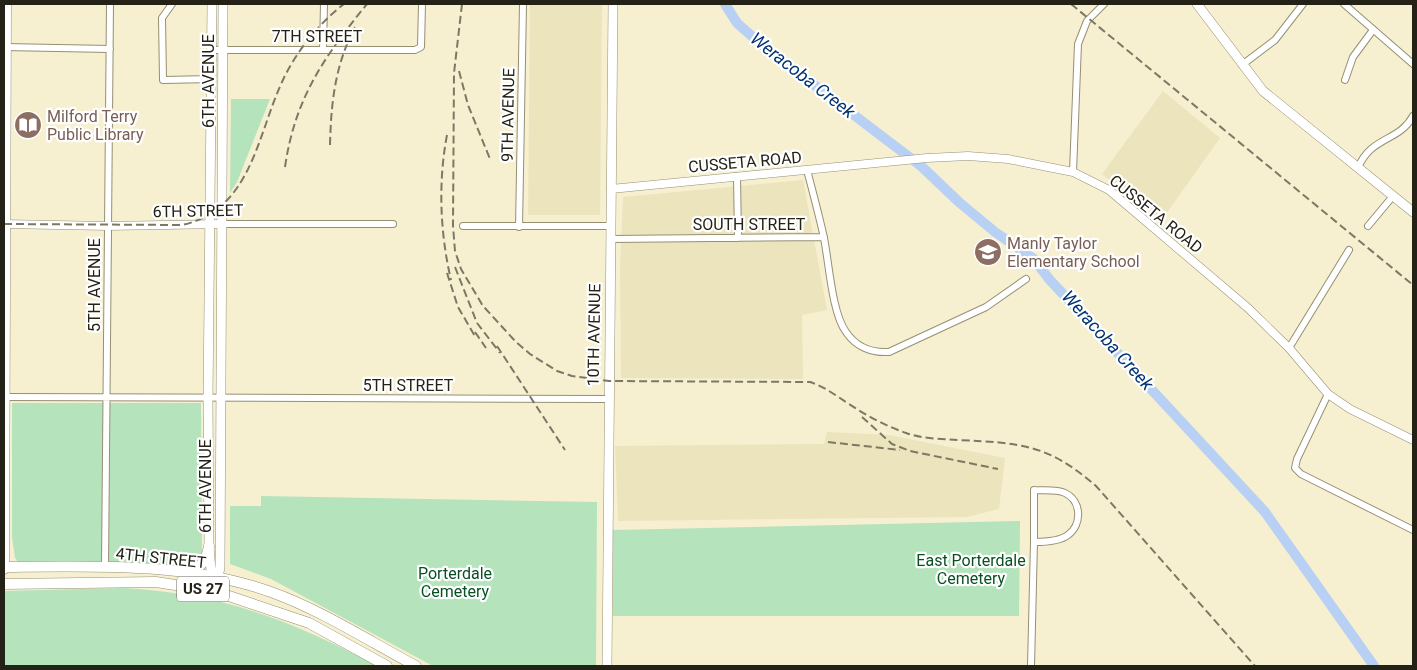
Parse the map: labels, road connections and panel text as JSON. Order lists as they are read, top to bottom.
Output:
{
  "streets": {
    "main road": [
      "6TH AVENUE",
      "10TH AVENUE",
      "4TH STREET",
      "US 27"
    ],
    "street": [
      "7TH STREET",
      "9TH AVENUE",
      "CUSSETA ROAD",
      "6TH STREET",
      "SOUTH STREET",
      "5TH AVENUE",
      "5TH STREET"
    ]
  },
  "crossings": [
    ["7TH STREET", "6TH AVENUE"],
    ["6TH AVENUE", "6TH STREET"],
    ["6TH AVENUE", "5TH STREET"],
    ["6TH AVENUE", "4TH STREET"],
    ["CUSSETA ROAD", "10TH AVENUE"],
    ["6TH STREET", "5TH AVENUE"],
    ["6TH STREET", "US 27"],
    ["SOUTH STREET", "10TH AVENUE"],
    ["5TH AVENUE", "5TH STREET"],
    ["5TH AVENUE", "4TH STREET"],
    ["10TH AVENUE", "5TH STREET"],
    ["4TH STREET", "US 27"]
  ],
  "water": ["Weracoba Creek"],
  "parks": ["East Porterdale Cemetery", "Porterdale Cemetery"],
  "places": {
    "library": ["Milford Terry Public Library"],
    "school or university": ["Manly Taylor Elementary School"]
  }
}
